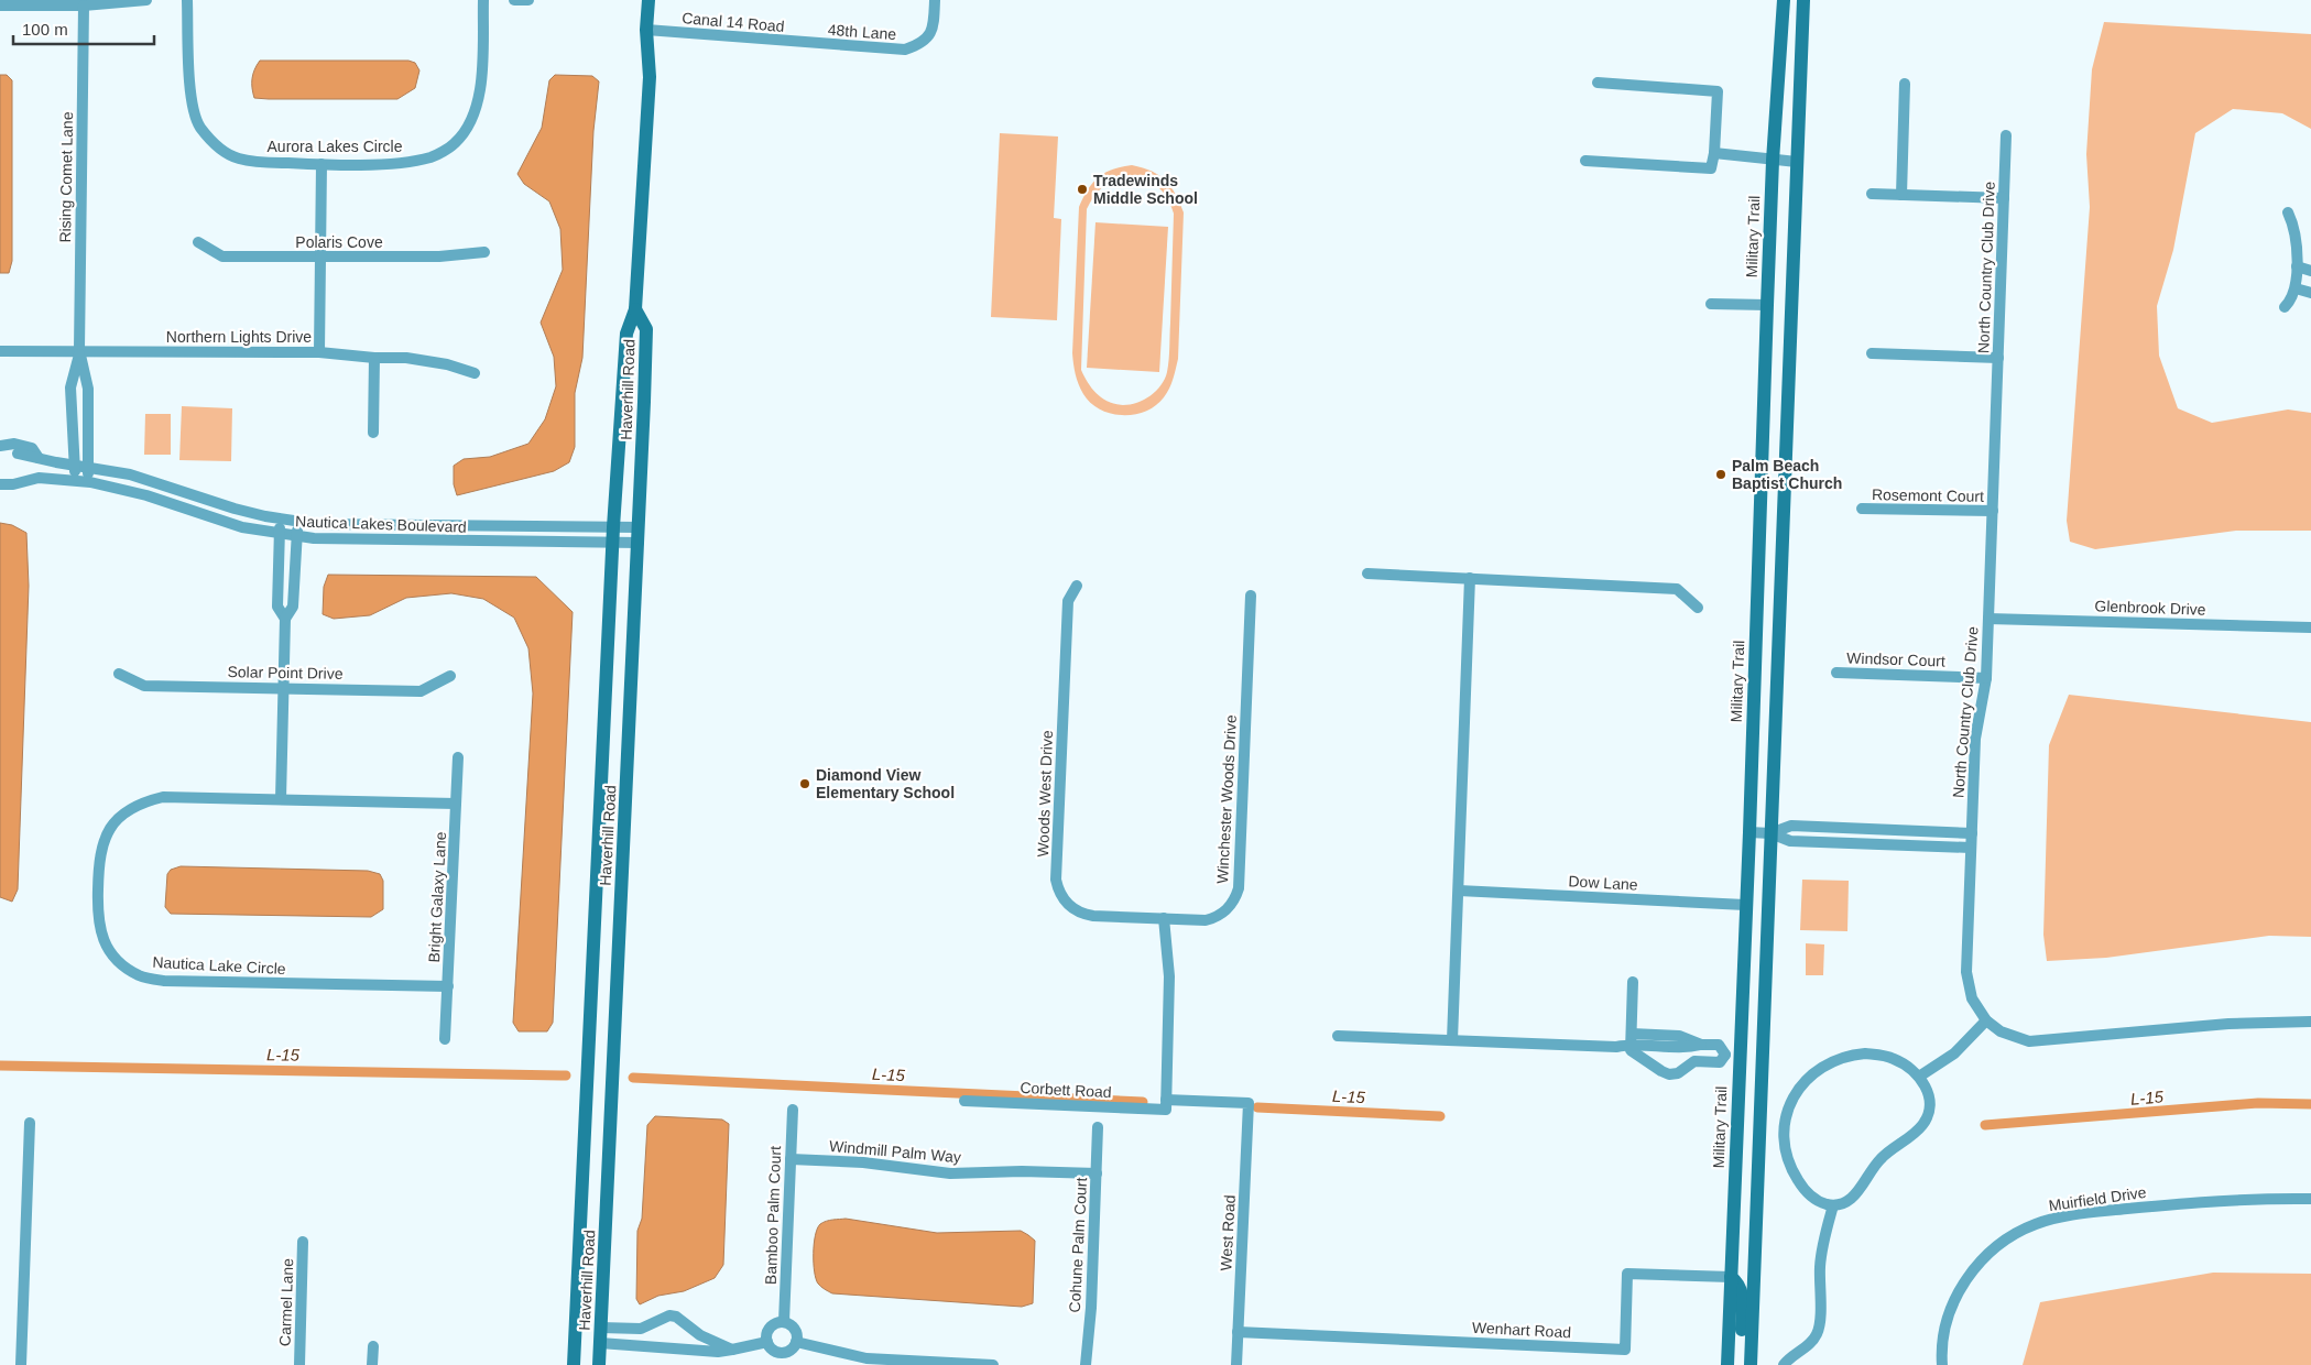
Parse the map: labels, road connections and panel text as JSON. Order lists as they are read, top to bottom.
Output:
{
  "streets": {
    "main road": ["Military Trail", "Haverhill Road"],
    "street": [
      "Canal 14 Road",
      "48th Lane",
      "Aurora Lakes Circle",
      "Rising Comet Lane",
      "Polaris Cove",
      "North Country Club Drive",
      "Northern Lights Drive",
      "Rosemont Court",
      "Nautica Lakes Boulevard",
      "Glenbrook Drive",
      "Windsor Court",
      "Solar Point Drive",
      "Woods West Drive",
      "Winchester Woods Drive",
      "Dow Lane",
      "Bright Galaxy Lane",
      "Nautica Lake Circle",
      "Corbett Road",
      "Windmill Palm Way",
      "Muirfield Drive",
      "Bamboo Palm Court",
      "West Road",
      "Cohune Palm Court",
      "Carmel Lane",
      "Wenhart Road"
    ]
  },
  "crossings": [
    ["Canal 14 Road", "48th Lane"],
    ["Canal 14 Road", "Haverhill Road"],
    ["Rising Comet Lane", "Northern Lights Drive"],
    ["Rising Comet Lane", "Nautica Lakes Boulevard"],
    ["Military Trail", "Dow Lane"],
    ["Military Trail", "Wenhart Road"],
    ["North Country Club Drive", "Rosemont Court"],
    ["North Country Club Drive", "Glenbrook Drive"],
    ["North Country Club Drive", "Windsor Court"],
    ["Haverhill Road", "Nautica Lakes Boulevard"],
    ["Woods West Drive", "Winchester Woods Drive"],
    ["Bright Galaxy Lane", "Nautica Lake Circle"],
    ["Corbett Road", "West Road"],
    ["Windmill Palm Way", "Bamboo Palm Court"],
    ["Windmill Palm Way", "Cohune Palm Court"],
    ["West Road", "Wenhart Road"]
  ],
  "water": ["L-15"],
  "places": ["Tradewinds Middle School", "Palm Beach Baptist Church", "Diamond View Elementary School"],
  "scale_bar": "100 m"
}
